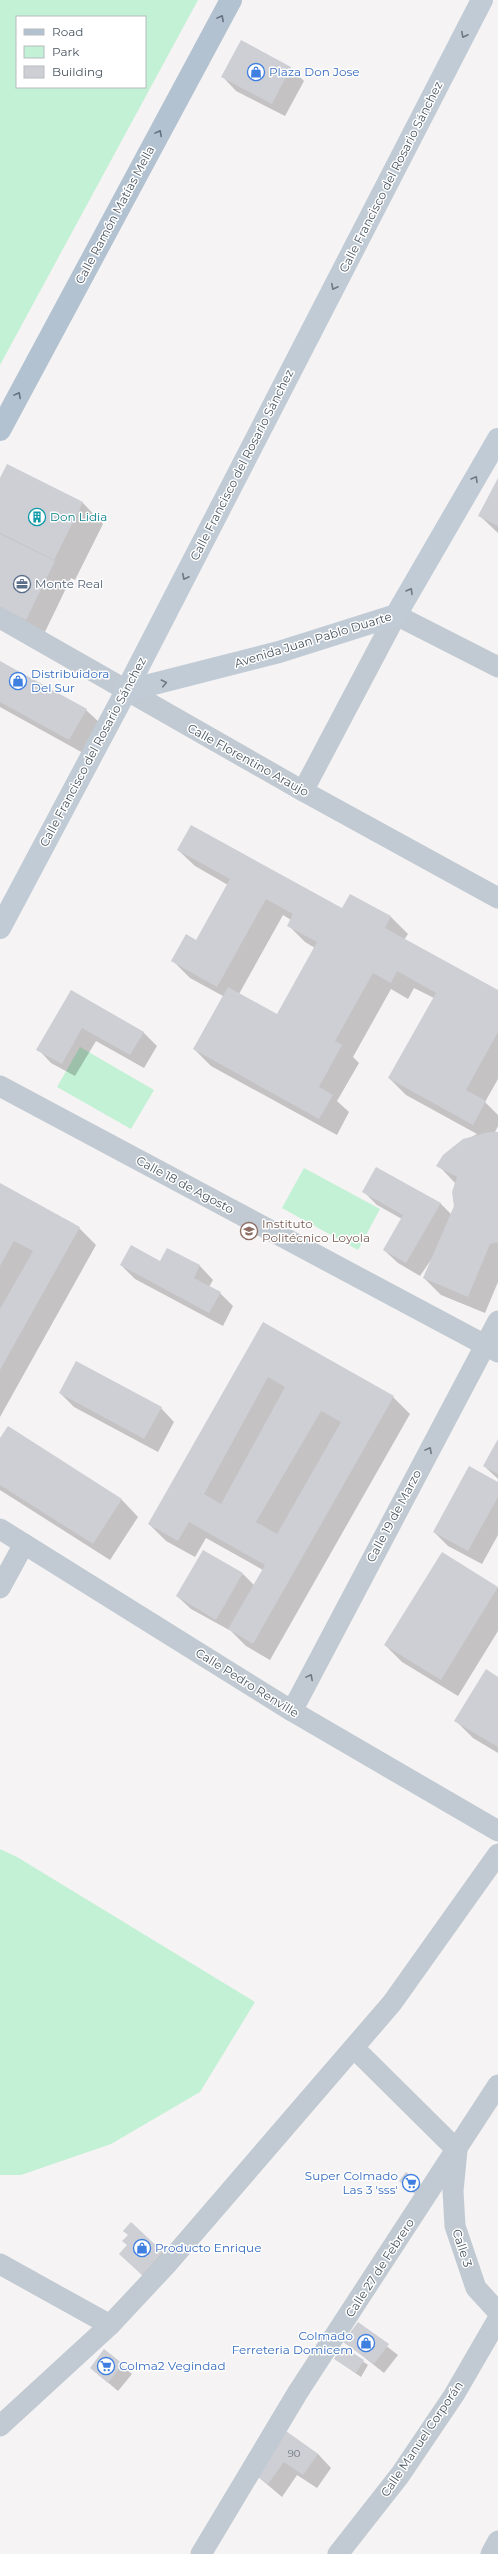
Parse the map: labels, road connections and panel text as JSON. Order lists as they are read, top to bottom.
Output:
{
  "streets": {
    "main road": ["Calle Ramón Matías Mella"],
    "street": [
      "Calle Francisco del Rosario Sánchez",
      "Avenida Juan Pablo Duarte",
      "Calle Florentino Araujo",
      "Calle 18 de Agosto",
      "Calle 19 de Marzo",
      "Calle Pedro Renville",
      "Calle 3",
      "Calle 27 de Febrero",
      "Calle Manuel Corporán"
    ]
  },
  "crossings": [
    ["Calle Francisco del Rosario Sánchez", "Avenida Juan Pablo Duarte"],
    ["Calle Francisco del Rosario Sánchez", "Calle Florentino Araujo"],
    ["Avenida Juan Pablo Duarte", "Calle Florentino Araujo"],
    ["Calle 18 de Agosto", "Calle 19 de Marzo"],
    ["Calle 19 de Marzo", "Calle Pedro Renville"],
    ["Calle 3", "Calle 27 de Febrero"]
  ],
  "one_way": [
    "Calle Francisco del Rosario Sánchez",
    "Calle Ramón Matías Mella",
    "Avenida Juan Pablo Duarte",
    "Calle 19 de Marzo"
  ],
  "places": {
    "shop": [
      "Plaza Don Jose",
      "Distribuidora Del Sur",
      "Producto Enrique",
      "Colmado Ferreteria Domicem"
    ],
    "building": ["Don Lidia"],
    "office": ["Monte Real"],
    "school or university": ["Instituto Politécnico Loyola"],
    "supermarket": ["Super Colmado Las 3 'sss'", "Colma2 Vegindad"]
  },
  "house_numbers": ["90"],
  "legend": ["Road", "Park", "Building"]
}
